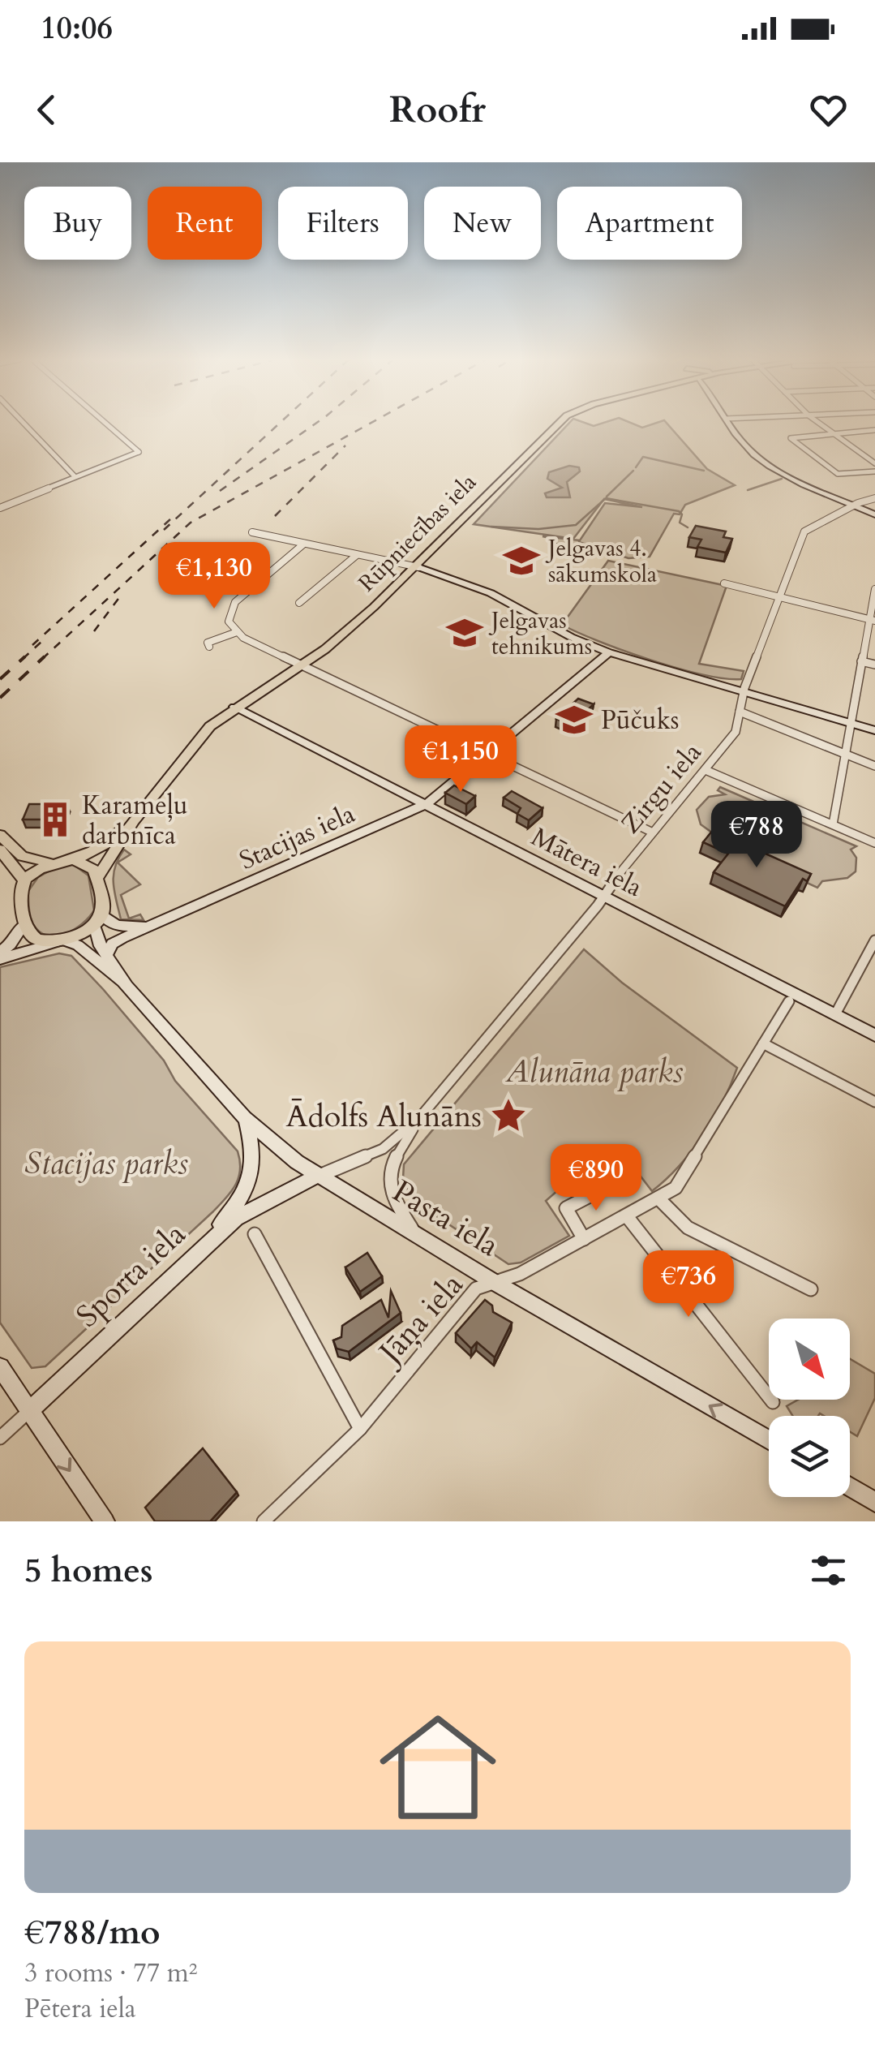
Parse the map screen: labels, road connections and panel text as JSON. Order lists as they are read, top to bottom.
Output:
{
  "streets": {
    "main road": ["Rūpniecības iela"],
    "street": [
      "Zirgu iela",
      "Stacijas iela",
      "Mātera iela",
      "Pasta iela",
      "Sporta iela",
      "Jāņa iela"
    ]
  },
  "crossings": [
    ["Rūpniecības iela", "Mātera iela"],
    ["Rūpniecības iela", "Pasta iela"],
    ["Zirgu iela", "Mātera iela"],
    ["Zirgu iela", "Pasta iela"],
    ["Zirgu iela", "Sporta iela"],
    ["Stacijas iela", "Mātera iela"],
    ["Stacijas iela", "Pasta iela"],
    ["Pasta iela", "Sporta iela"],
    ["Pasta iela", "Jāņa iela"]
  ],
  "parks": ["Alunāna parks", "Stacijas parks"],
  "places": {
    "school or university": ["Jelgavas 4. sākumskola", "Jelgavas tehnikums", "Pūčuks"],
    "building": ["Karameļu darbnīca"],
    "place": ["Ādolfs Alunāns"]
  },
  "north": "bottom right",
  "page": {
    "status": "10:06",
    "header": "Roofr",
    "chip": [
      "Buy",
      "Rent",
      "Filters",
      "New",
      "Apartment"
    ],
    "price": [
      "€1,130",
      "€1,150",
      "€788",
      "€890",
      "€736"
    ],
    "heading": "5 homes",
    "list": [
      {
        "name": "€788/mo",
        "note": "3 rooms · 77 m² · Pētera iela"
      }
    ]
  }
}
